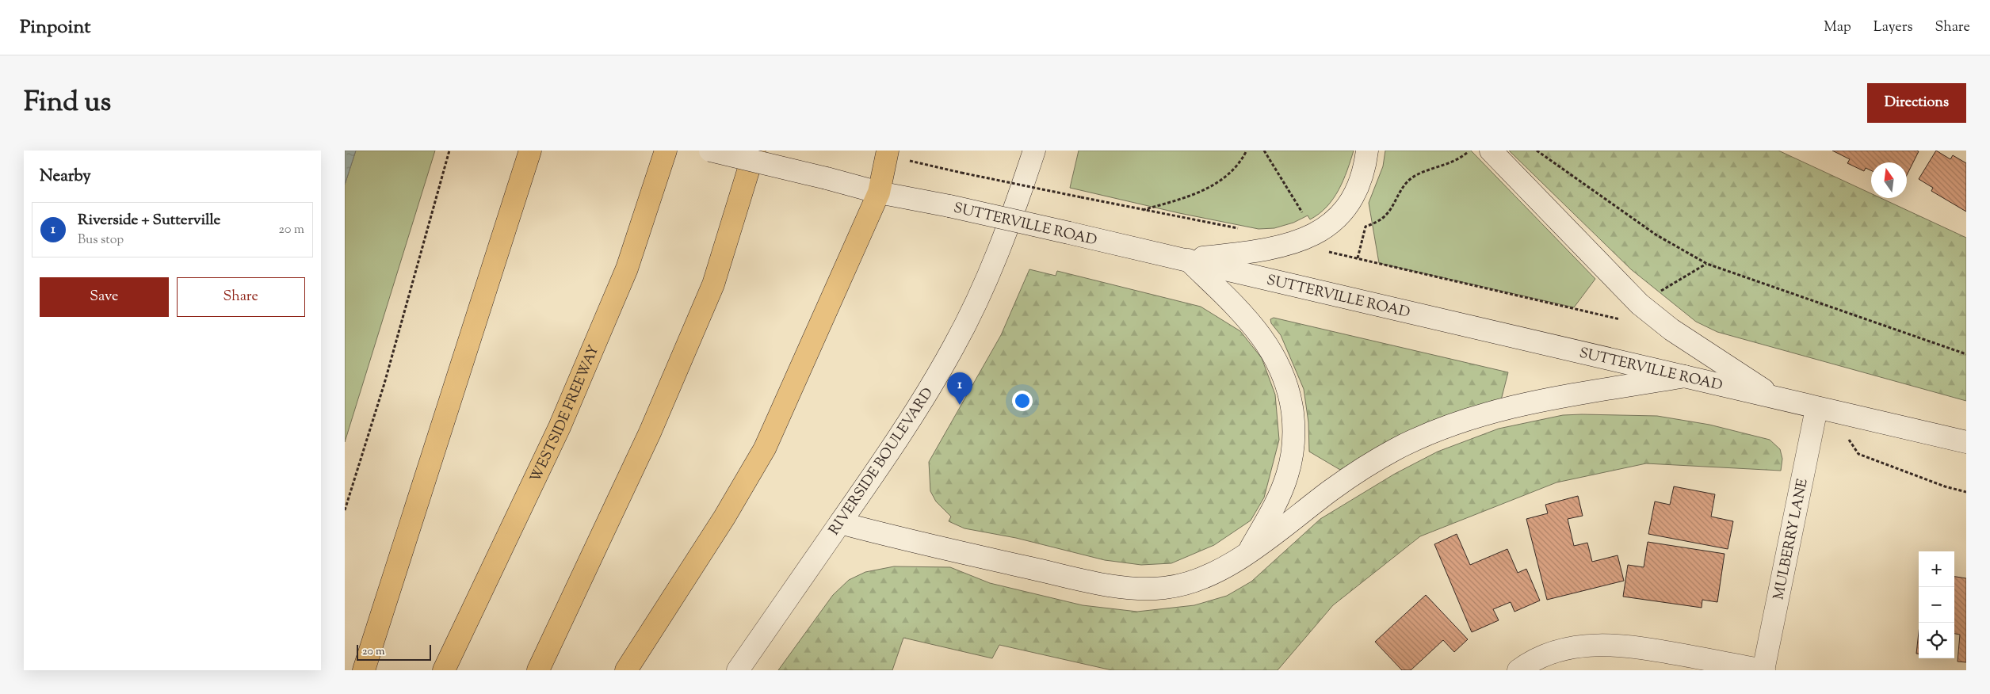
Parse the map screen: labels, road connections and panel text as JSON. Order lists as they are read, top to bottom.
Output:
{
  "streets": {
    "highway": ["WESTSIDE FREEWAY"],
    "main road": ["SUTTERVILLE ROAD", "RIVERSIDE BOULEVARD", "MULBERRY LANE"]
  },
  "crossings": [
    ["SUTTERVILLE ROAD", "MULBERRY LANE"]
  ],
  "scale_bar": "20 m",
  "north": "top",
  "page": {
    "header": "Pinpoint",
    "nav": ["Map", "Layers", "Share"],
    "title": "Find us",
    "buttons": [
      "Directions",
      ["Save", "Share"]
    ],
    "heading": "Nearby",
    "list": [
      {
        "mark": "1",
        "name": "Riverside + Sutterville",
        "note": "Bus stop",
        "value": "20 m"
      }
    ],
    "pins": "1",
    "map_buttons": ["+", "−"],
    "scale": "20 m"
  }
}
